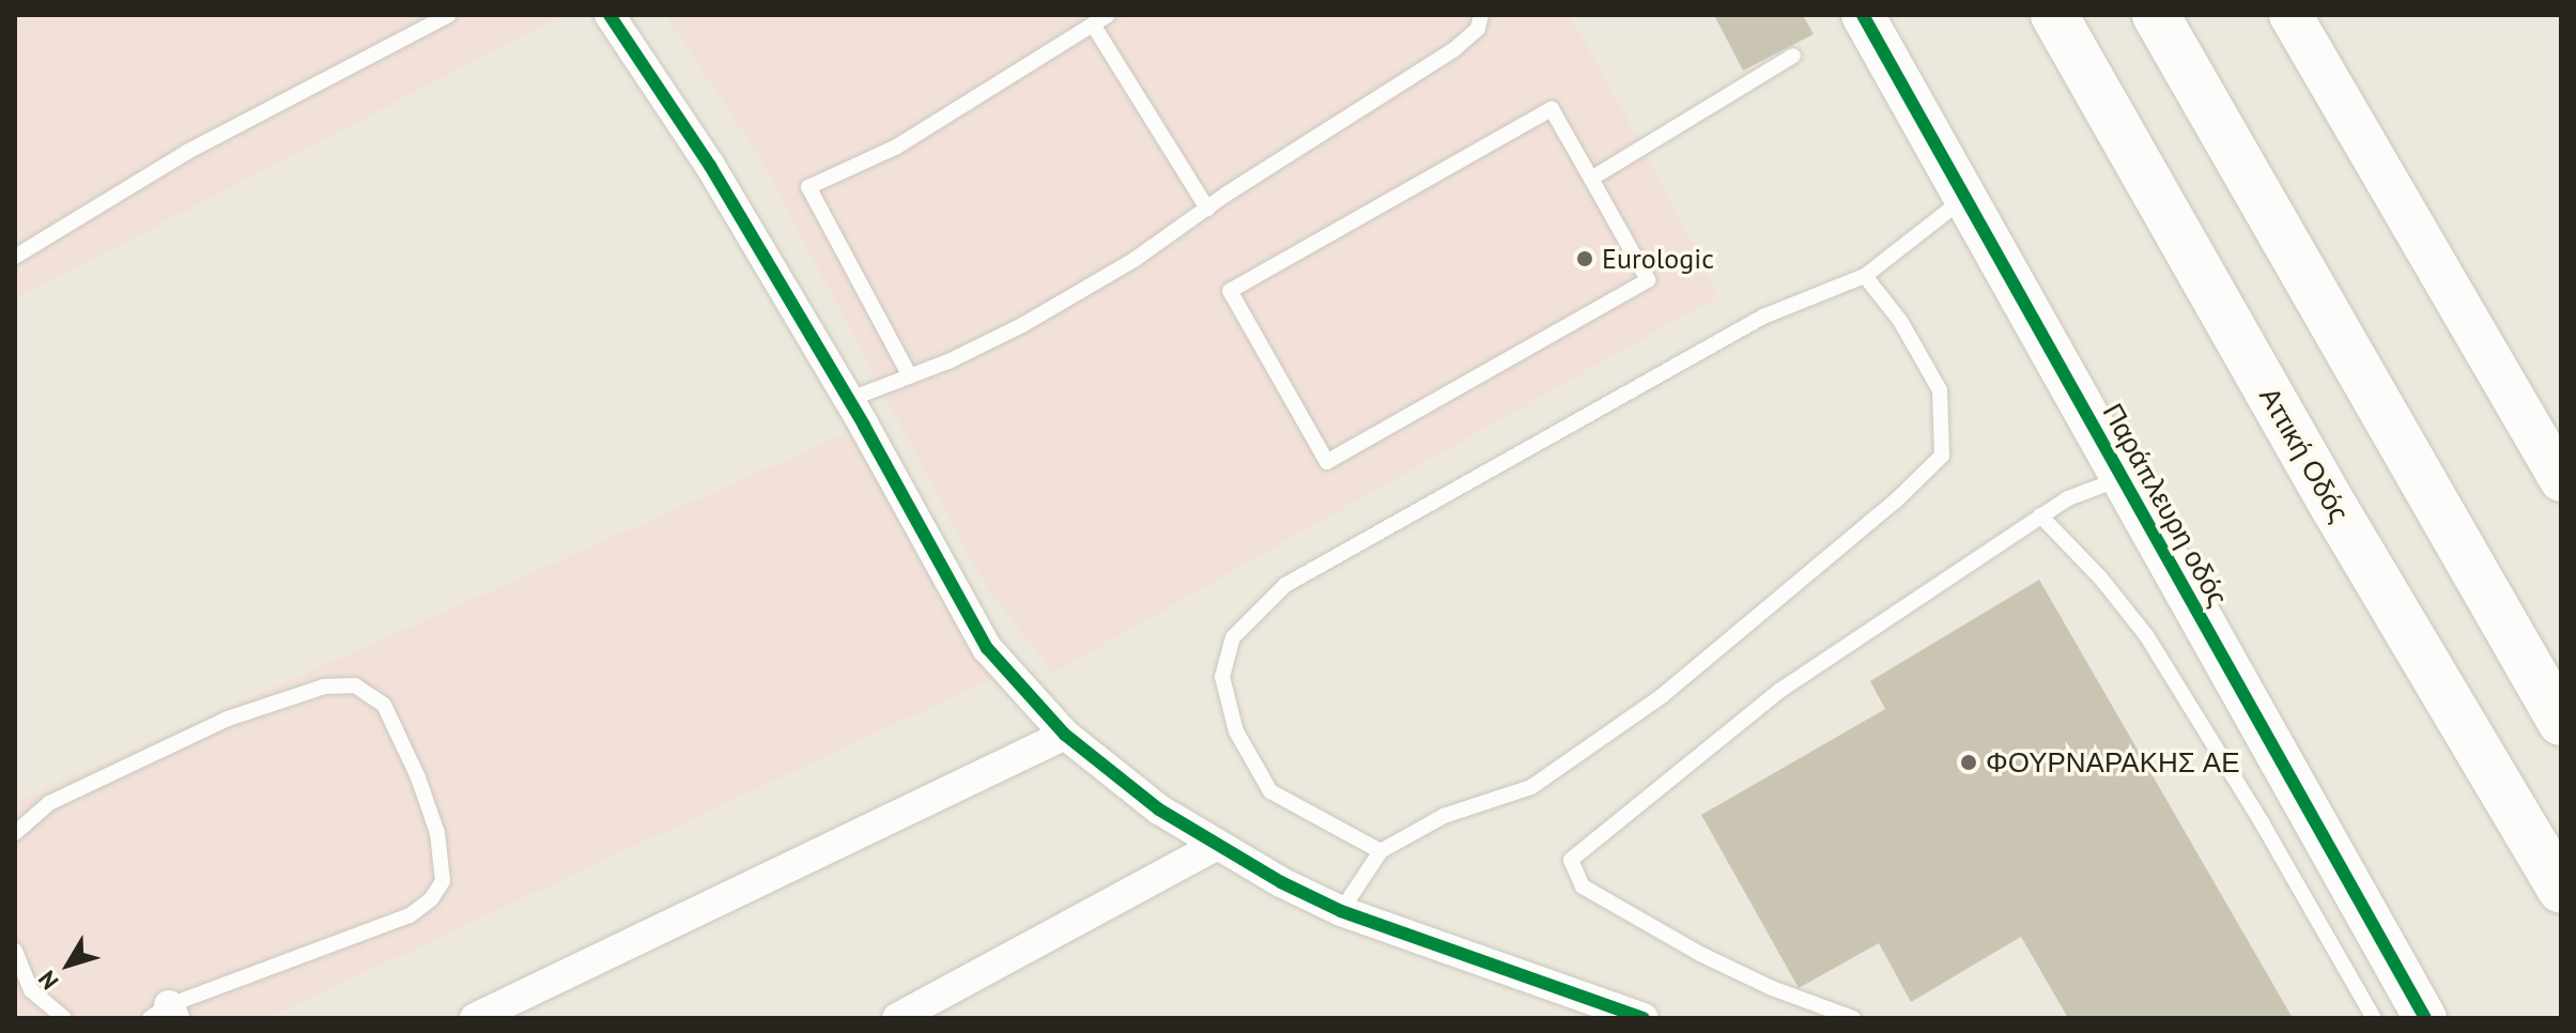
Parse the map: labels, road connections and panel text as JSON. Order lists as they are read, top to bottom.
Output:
{
  "streets": {
    "highway": ["Αττική Οδός"],
    "street": ["Παράπλευρη οδός"]
  },
  "places": ["Eurologic", "ΦΟΥΡΝΑΡΑΚΗΣ ΑΕ"],
  "north": "bottom left"
}
